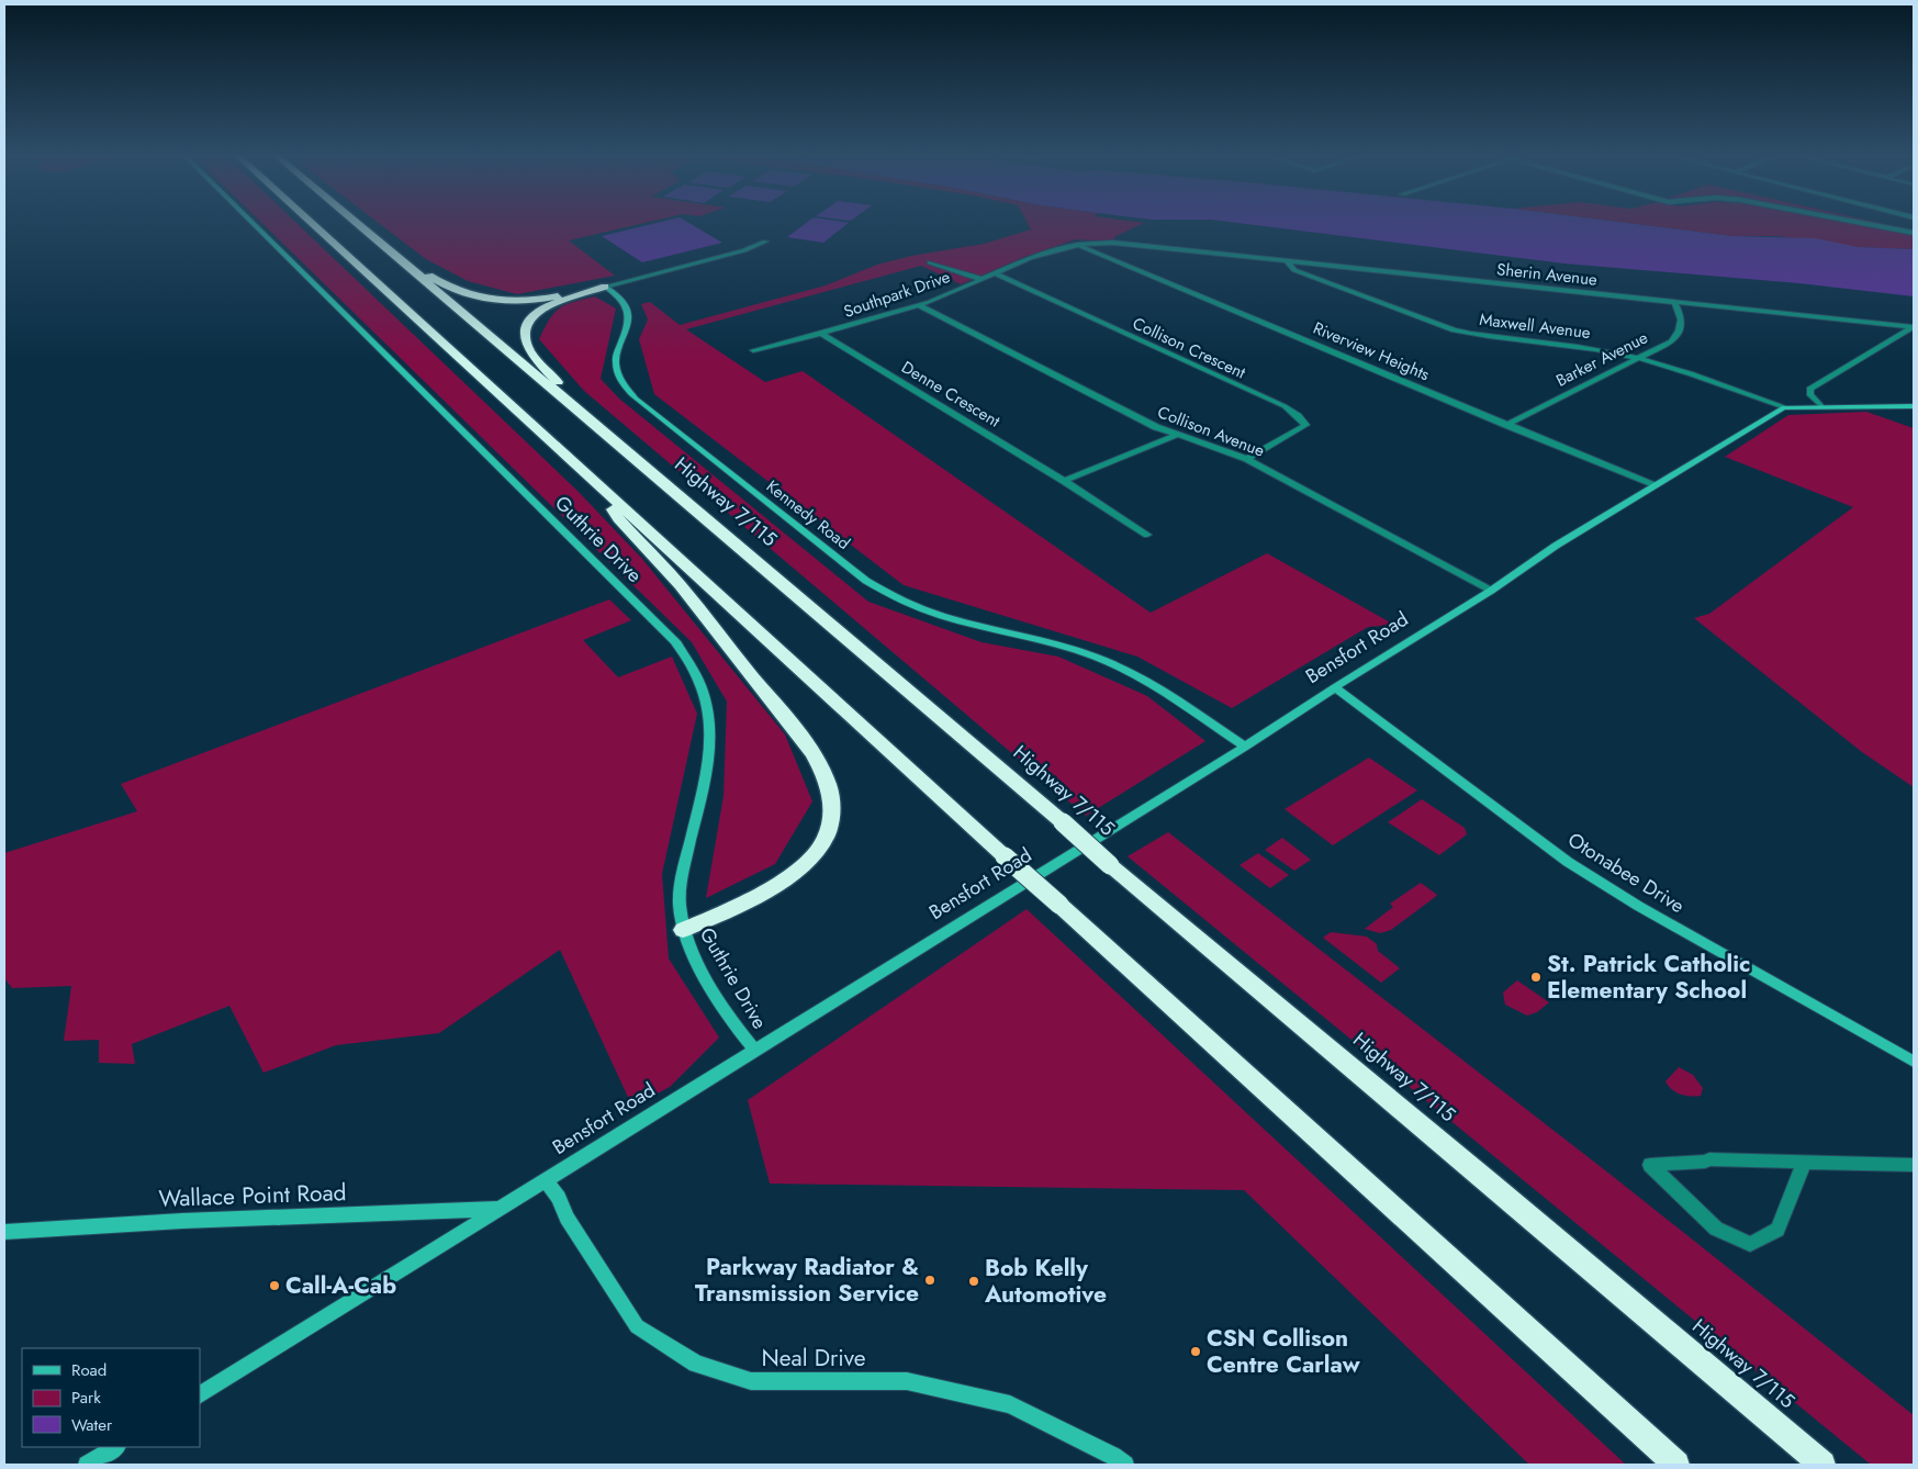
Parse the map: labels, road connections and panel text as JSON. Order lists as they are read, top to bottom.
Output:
{
  "streets": {
    "highway": ["Highway 7/115"],
    "street": [
      "Sherin Avenue",
      "Southpark Drive",
      "Maxwell Avenue",
      "Collison Crescent",
      "Riverview Heights",
      "Barker Avenue",
      "Denne Crescent",
      "Collison Avenue",
      "Kennedy Road",
      "Guthrie Drive",
      "Bensfort Road",
      "Otonabee Drive",
      "Wallace Point Road",
      "Neal Drive"
    ]
  },
  "crossings": [
    ["Sherin Avenue", "Southpark Drive"],
    ["Sherin Avenue", "Maxwell Avenue"],
    ["Sherin Avenue", "Riverview Heights"],
    ["Sherin Avenue", "Barker Avenue"],
    ["Southpark Drive", "Collison Crescent"],
    ["Southpark Drive", "Riverview Heights"],
    ["Southpark Drive", "Denne Crescent"],
    ["Southpark Drive", "Collison Avenue"],
    ["Maxwell Avenue", "Barker Avenue"],
    ["Maxwell Avenue", "Bensfort Road"],
    ["Collison Crescent", "Collison Avenue"],
    ["Riverview Heights", "Barker Avenue"],
    ["Riverview Heights", "Bensfort Road"],
    ["Collison Avenue", "Bensfort Road"],
    ["Kennedy Road", "Bensfort Road"],
    ["Guthrie Drive", "Bensfort Road"],
    ["Bensfort Road", "Otonabee Drive"],
    ["Bensfort Road", "Wallace Point Road"],
    ["Bensfort Road", "Neal Drive"]
  ],
  "places": [
    "St. Patrick Catholic Elementary School",
    "Parkway Radiator & Transmission Service",
    "Bob Kelly Automotive",
    "Call-A-Cab",
    "CSN Collison Centre Carlaw"
  ],
  "legend": ["Road", "Park", "Water"]
}
